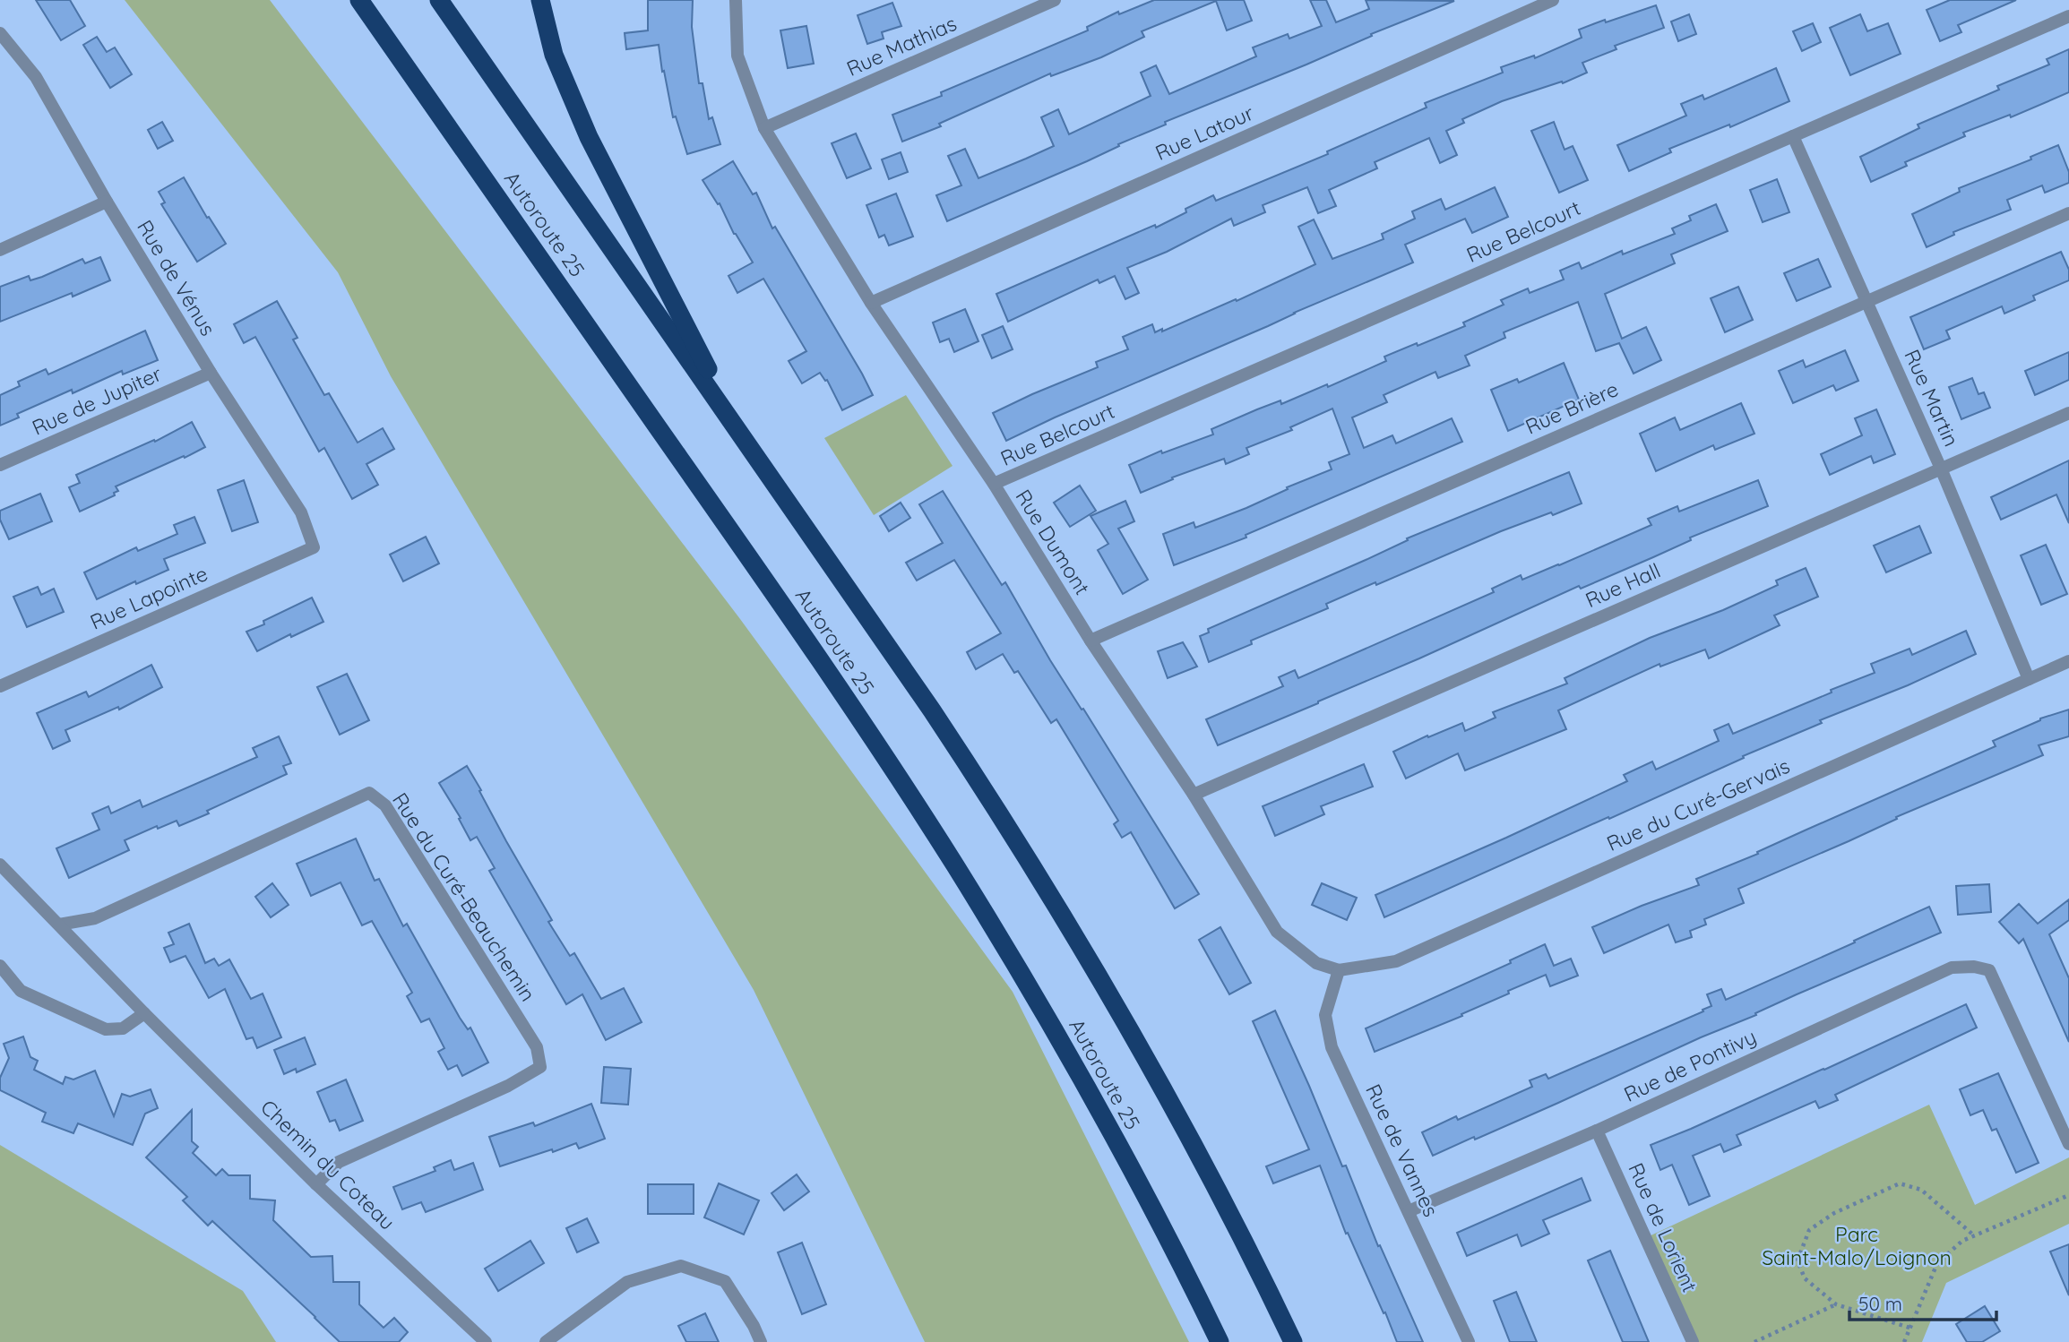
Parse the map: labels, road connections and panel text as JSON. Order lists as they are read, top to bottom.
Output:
{
  "streets": {
    "highway": ["Autoroute 25"],
    "street": [
      "Rue Mathias",
      "Rue Latour",
      "Rue Belcourt",
      "Rue de Vénus",
      "Rue Martin",
      "Rue de Jupiter",
      "Rue Brière",
      "Rue Dumont",
      "Rue Hall",
      "Rue Lapointe",
      "Rue du Curé-Gervais",
      "Rue du Curé-Beauchemin",
      "Rue de Pontivy",
      "Rue de Vannes",
      "Chemin du Coteau",
      "Rue de Lorient"
    ]
  },
  "crossings": [
    ["Rue Mathias", "Rue Dumont"],
    ["Rue Latour", "Rue Dumont"],
    ["Rue Belcourt", "Rue Martin"],
    ["Rue Belcourt", "Rue Dumont"],
    ["Rue de Vénus", "Rue de Jupiter"],
    ["Rue de Vénus", "Rue Lapointe"],
    ["Rue Martin", "Rue Brière"],
    ["Rue Martin", "Rue Hall"],
    ["Rue Martin", "Rue du Curé-Gervais"],
    ["Rue Brière", "Rue Dumont"],
    ["Rue Dumont", "Rue Hall"],
    ["Rue Dumont", "Rue du Curé-Gervais"],
    ["Rue Dumont", "Rue de Vannes"],
    ["Rue du Curé-Gervais", "Rue de Vannes"],
    ["Rue du Curé-Beauchemin", "Chemin du Coteau"],
    ["Rue de Pontivy", "Rue de Vannes"],
    ["Rue de Pontivy", "Rue de Lorient"]
  ],
  "parks": ["Parc Saint-Malo/Loignon"],
  "scale_bar": "50 m"
}
